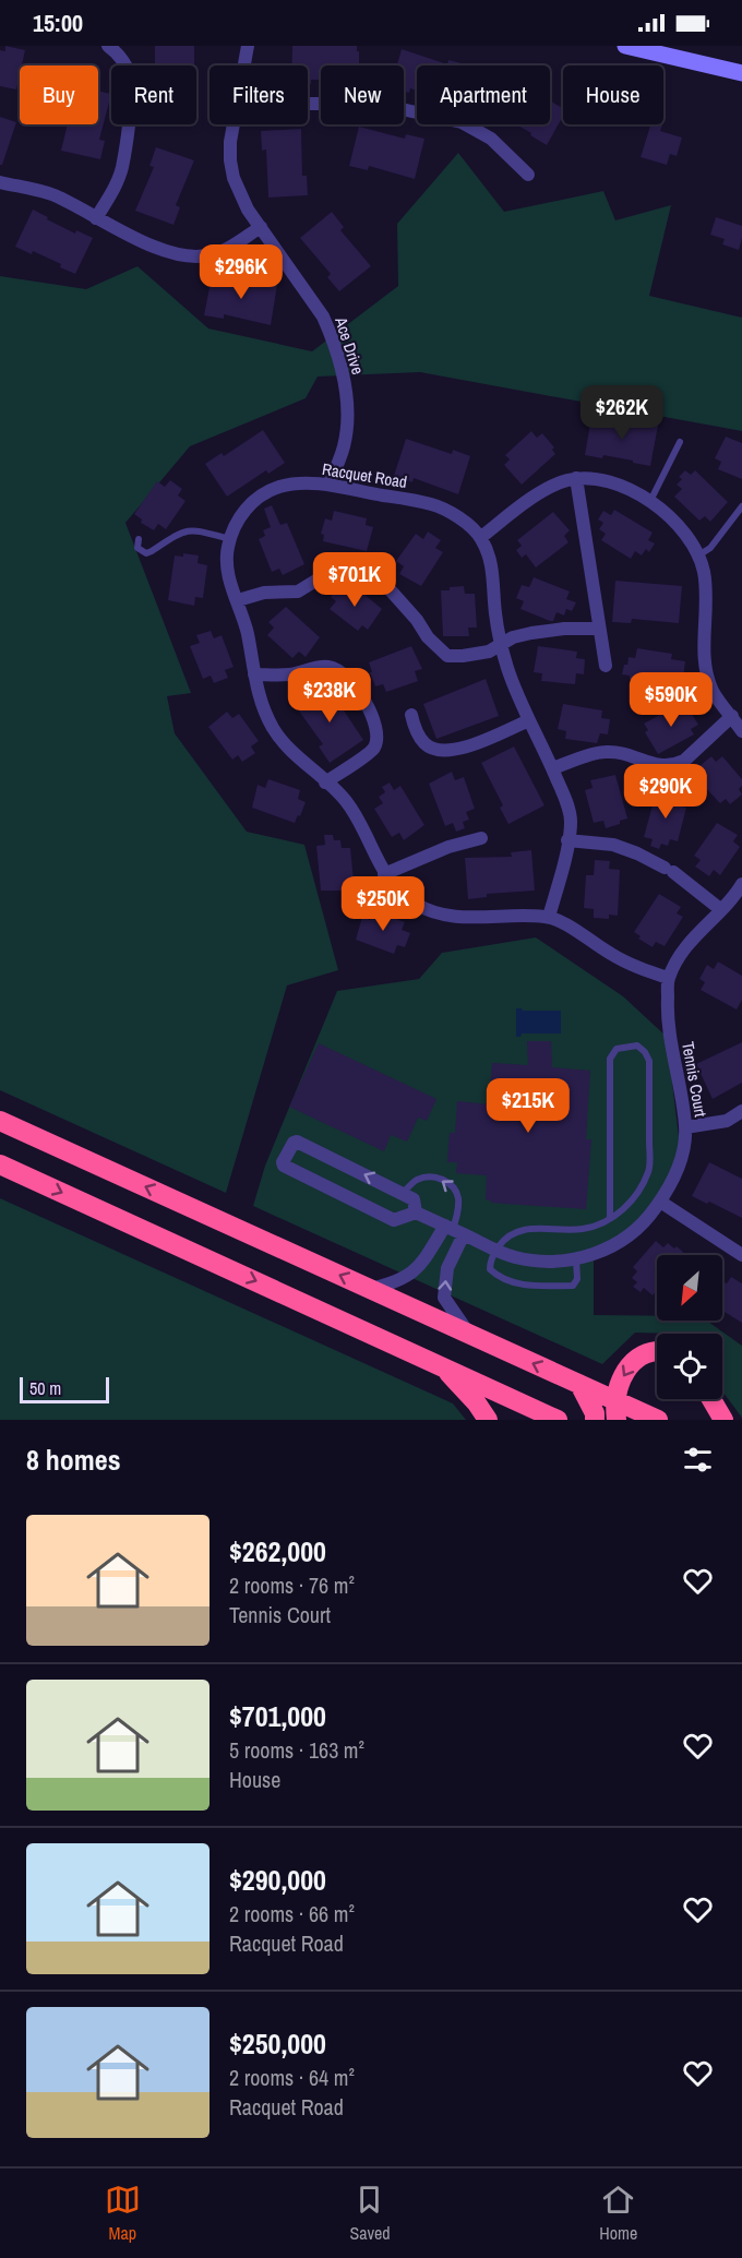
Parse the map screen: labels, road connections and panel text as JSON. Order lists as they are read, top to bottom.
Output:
{
  "streets": {
    "street": ["Ace Drive", "Racquet Road", "Tennis Court"]
  },
  "crossings": [
    ["Ace Drive", "Racquet Road"],
    ["Racquet Road", "Tennis Court"]
  ],
  "scale_bar": "50 m",
  "north": "bottom left",
  "page": {
    "status": "15:00",
    "chip": [
      "Buy",
      "Rent",
      "Filters",
      "New",
      "Apartment",
      "House"
    ],
    "price": [
      "$296K",
      "$262K",
      "$701K",
      "$238K",
      "$590K",
      "$290K",
      "$250K",
      "$215K"
    ],
    "scale": "50 m",
    "heading": "8 homes",
    "list": [
      {
        "name": "$262,000",
        "note": "2 rooms · 76 m² · Tennis Court"
      },
      {
        "name": "$701,000",
        "note": "5 rooms · 163 m² · House"
      },
      {
        "name": "$290,000",
        "note": "2 rooms · 66 m² · Racquet Road"
      },
      {
        "name": "$250,000",
        "note": "2 rooms · 64 m² · Racquet Road"
      }
    ],
    "tabs": ["Map", "Saved", "Home"]
  }
}
